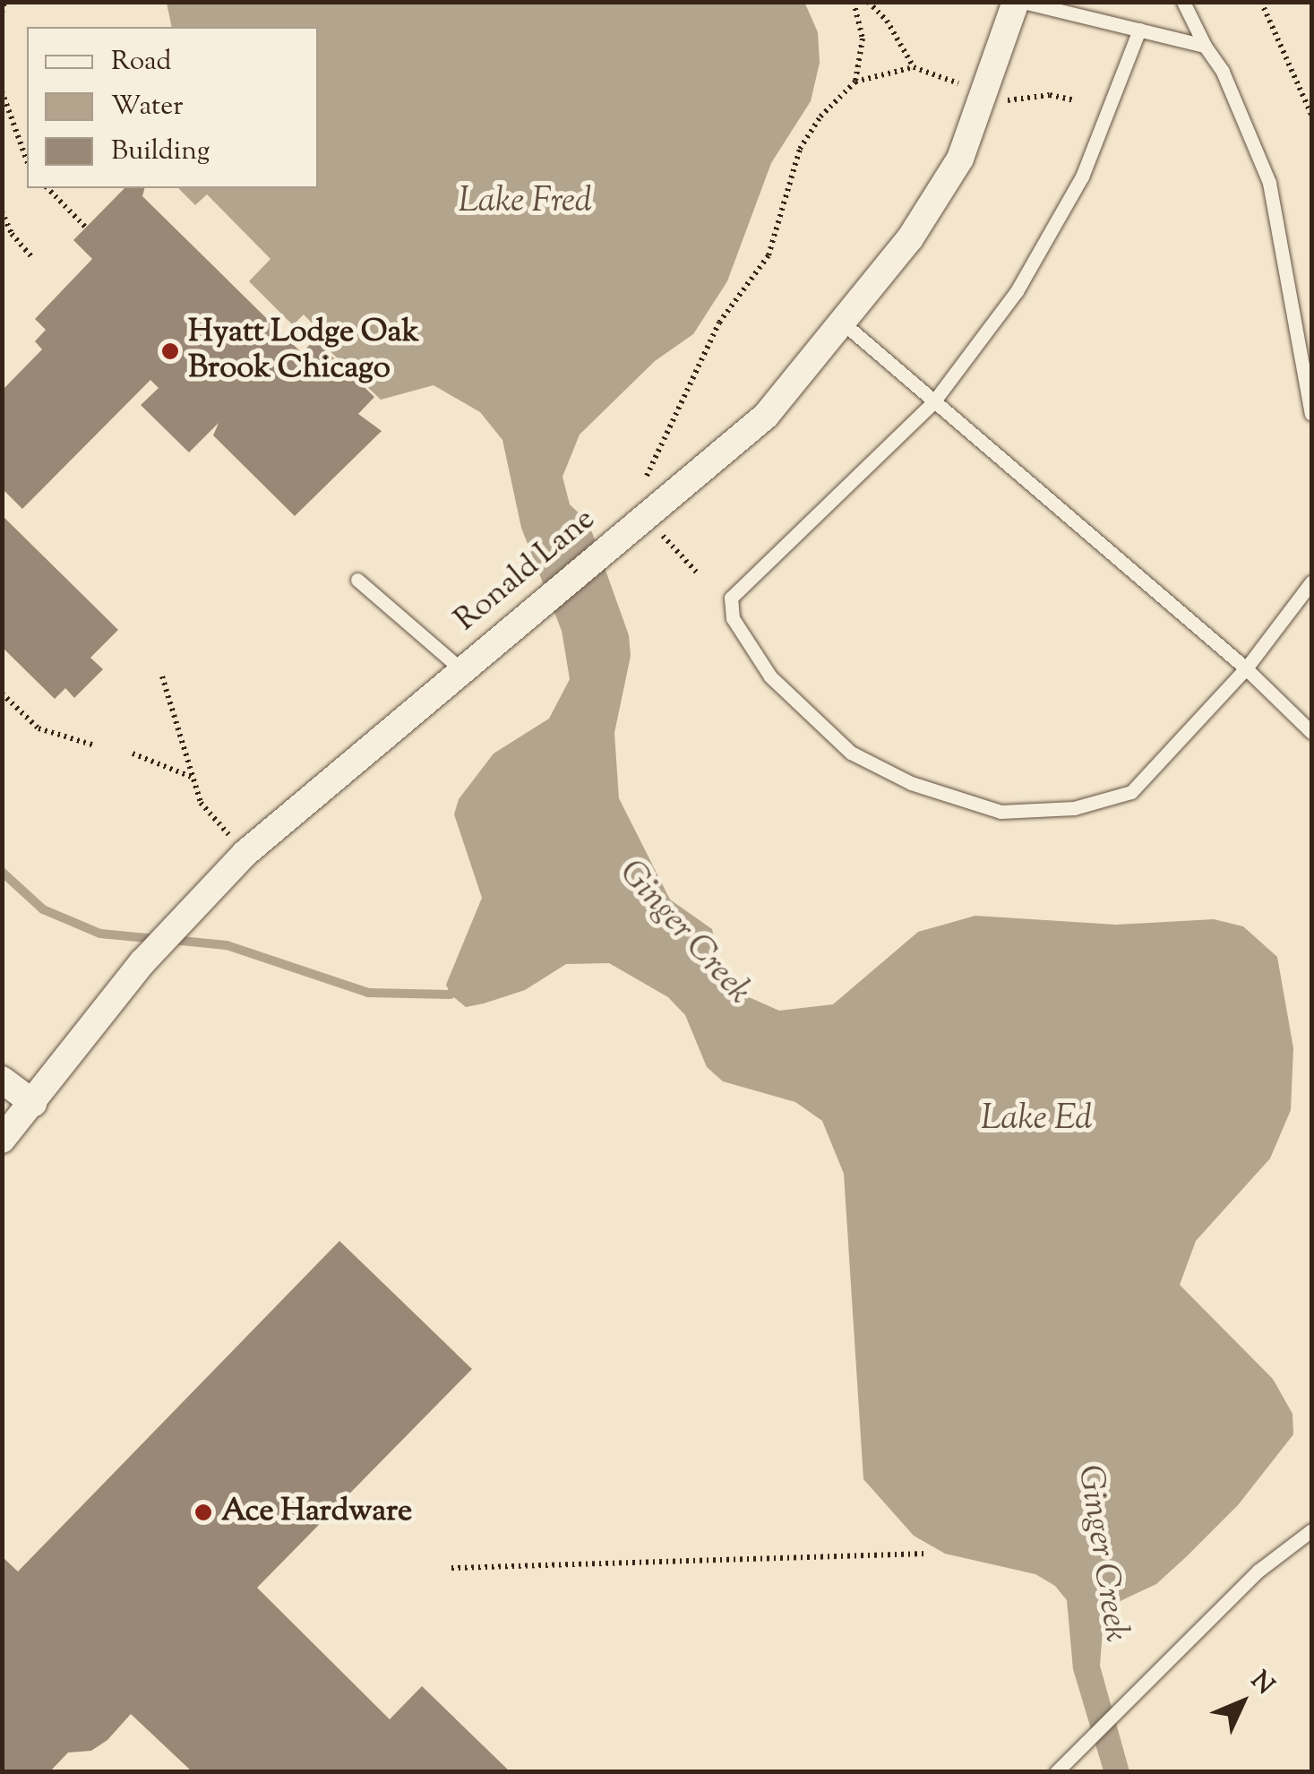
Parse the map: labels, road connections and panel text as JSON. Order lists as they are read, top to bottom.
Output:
{
  "streets": {
    "street": ["Ronald Lane"]
  },
  "water": ["Lake Fred", "Ginger Creek", "Lake Ed"],
  "places": ["Hyatt Lodge Oak Brook Chicago", "Ace Hardware"],
  "legend": ["Road", "Water", "Building"],
  "north": "top right"
}
